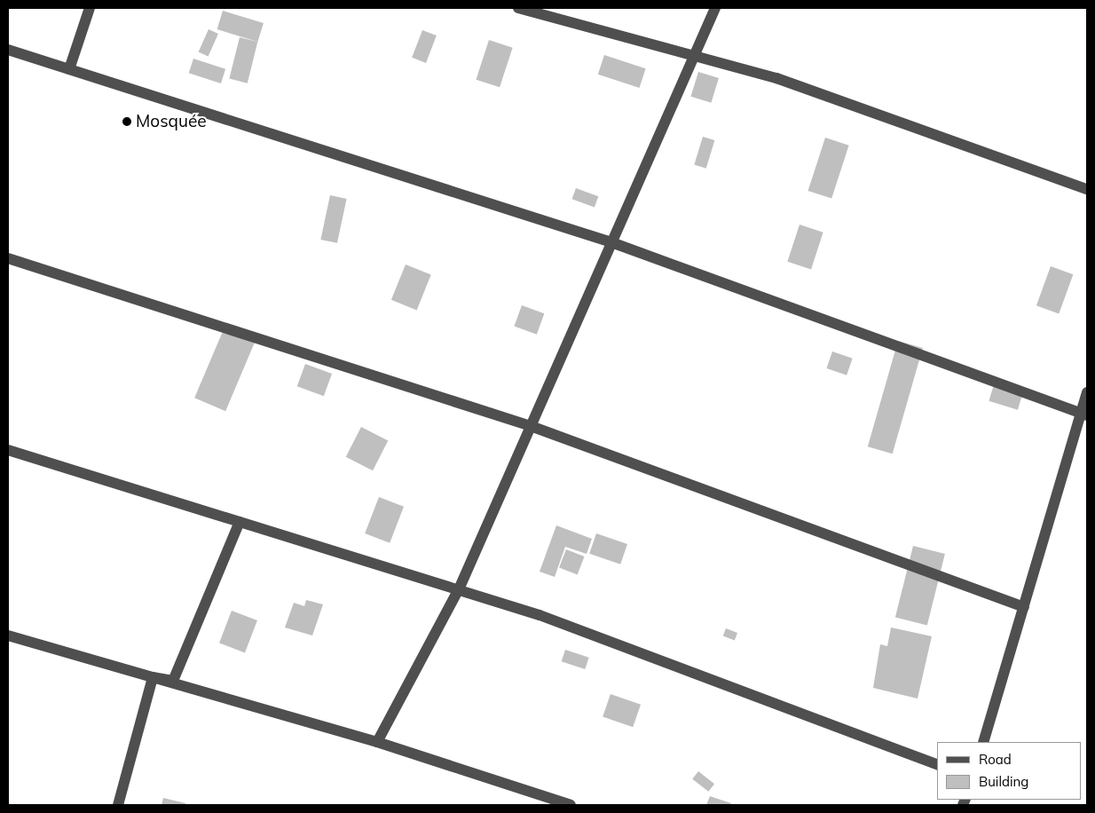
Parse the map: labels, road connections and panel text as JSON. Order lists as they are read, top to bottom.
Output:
{
  "places": ["Mosquée"],
  "legend": ["Road", "Building"]
}
